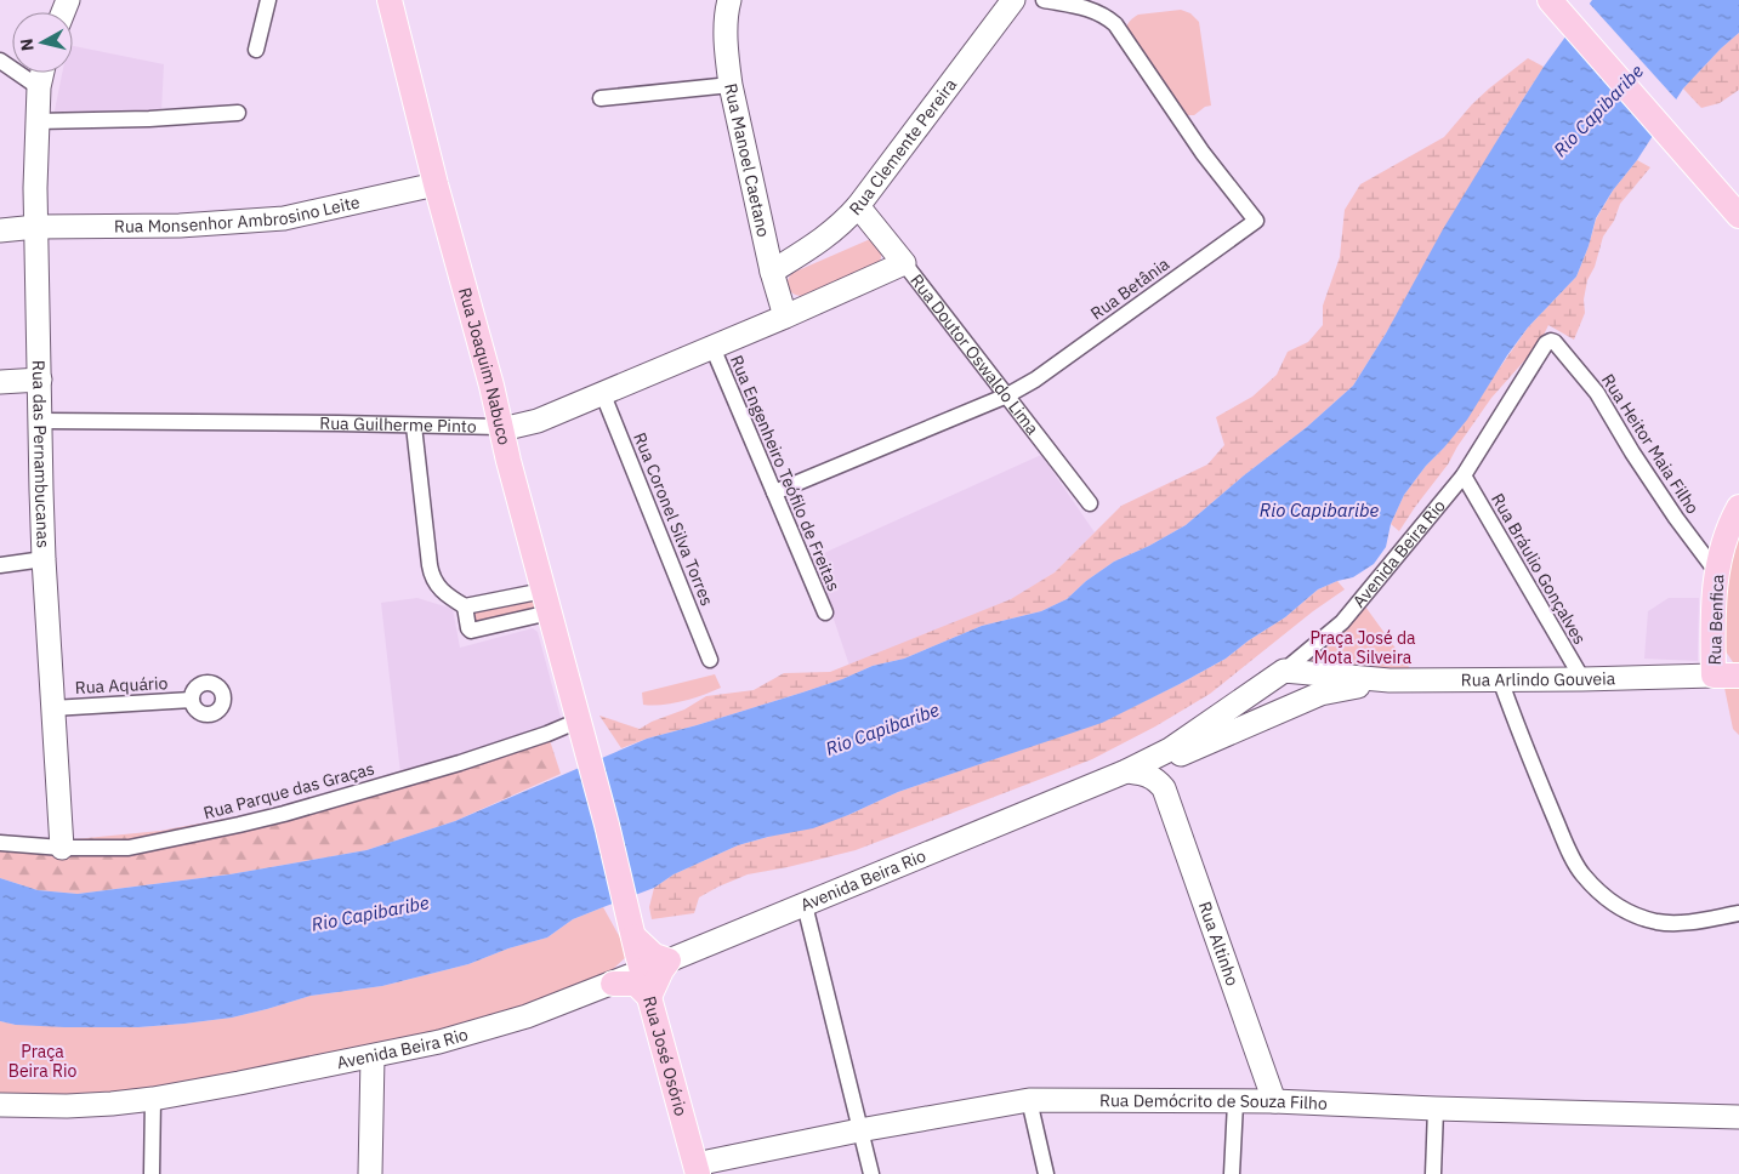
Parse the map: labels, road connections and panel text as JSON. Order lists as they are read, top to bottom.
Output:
{
  "streets": {
    "main road": ["Rua Joaquim Nabuco", "Rua Benfica", "Rua José Osório"],
    "street": [
      "Rua Clemente Pereira",
      "Rua Manoel Caetano",
      "Rua Monsenhor Ambrosino Leite",
      "Rua Betânia",
      "Rua Doutor Oswaldo Lima",
      "Rua Guilherme Pinto",
      "Rua Heitor Maia Filho",
      "Rua das Pernambucanas",
      "Rua Engenheiro Teófilo de Freitas",
      "Rua Coronel Silva Torres",
      "Avenida Beira Rio",
      "Rua Bráulio Gonçalves",
      "Rua Arlindo Gouveia",
      "Rua Aquário",
      "Rua Parque das Graças",
      "Rua Altinho",
      "Rua Demócrito de Souza Filho"
    ]
  },
  "crossings": [
    ["Rua Clemente Pereira", "Rua Manoel Caetano"],
    ["Rua Clemente Pereira", "Rua Doutor Oswaldo Lima"],
    ["Rua Manoel Caetano", "Rua Guilherme Pinto"],
    ["Rua Monsenhor Ambrosino Leite", "Rua Joaquim Nabuco"],
    ["Rua Monsenhor Ambrosino Leite", "Rua das Pernambucanas"],
    ["Rua Betânia", "Rua Doutor Oswaldo Lima"],
    ["Rua Betânia", "Rua Engenheiro Teófilo de Freitas"],
    ["Rua Doutor Oswaldo Lima", "Rua Guilherme Pinto"],
    ["Rua Joaquim Nabuco", "Rua Guilherme Pinto"],
    ["Rua Joaquim Nabuco", "Rua Parque das Graças"],
    ["Rua Joaquim Nabuco", "Rua José Osório"],
    ["Rua Guilherme Pinto", "Rua das Pernambucanas"],
    ["Rua Guilherme Pinto", "Rua Engenheiro Teófilo de Freitas"],
    ["Rua Guilherme Pinto", "Rua Coronel Silva Torres"],
    ["Rua Heitor Maia Filho", "Avenida Beira Rio"],
    ["Rua Heitor Maia Filho", "Rua Benfica"],
    ["Rua das Pernambucanas", "Rua Aquário"],
    ["Rua das Pernambucanas", "Rua Parque das Graças"],
    ["Avenida Beira Rio", "Rua Bráulio Gonçalves"],
    ["Avenida Beira Rio", "Rua Arlindo Gouveia"],
    ["Avenida Beira Rio", "Rua José Osório"],
    ["Rua Bráulio Gonçalves", "Rua Arlindo Gouveia"],
    ["Rua Benfica", "Rua Arlindo Gouveia"],
    ["Rua Arlindo Gouveia", "Rua Altinho"],
    ["Rua Altinho", "Rua Demócrito de Souza Filho"],
    ["Rua José Osório", "Rua Demócrito de Souza Filho"]
  ],
  "water": ["Rio Capibaribe"],
  "parks": ["Praça José da Mota Silveira", "Praça Beira Rio"],
  "north": "left"
}
